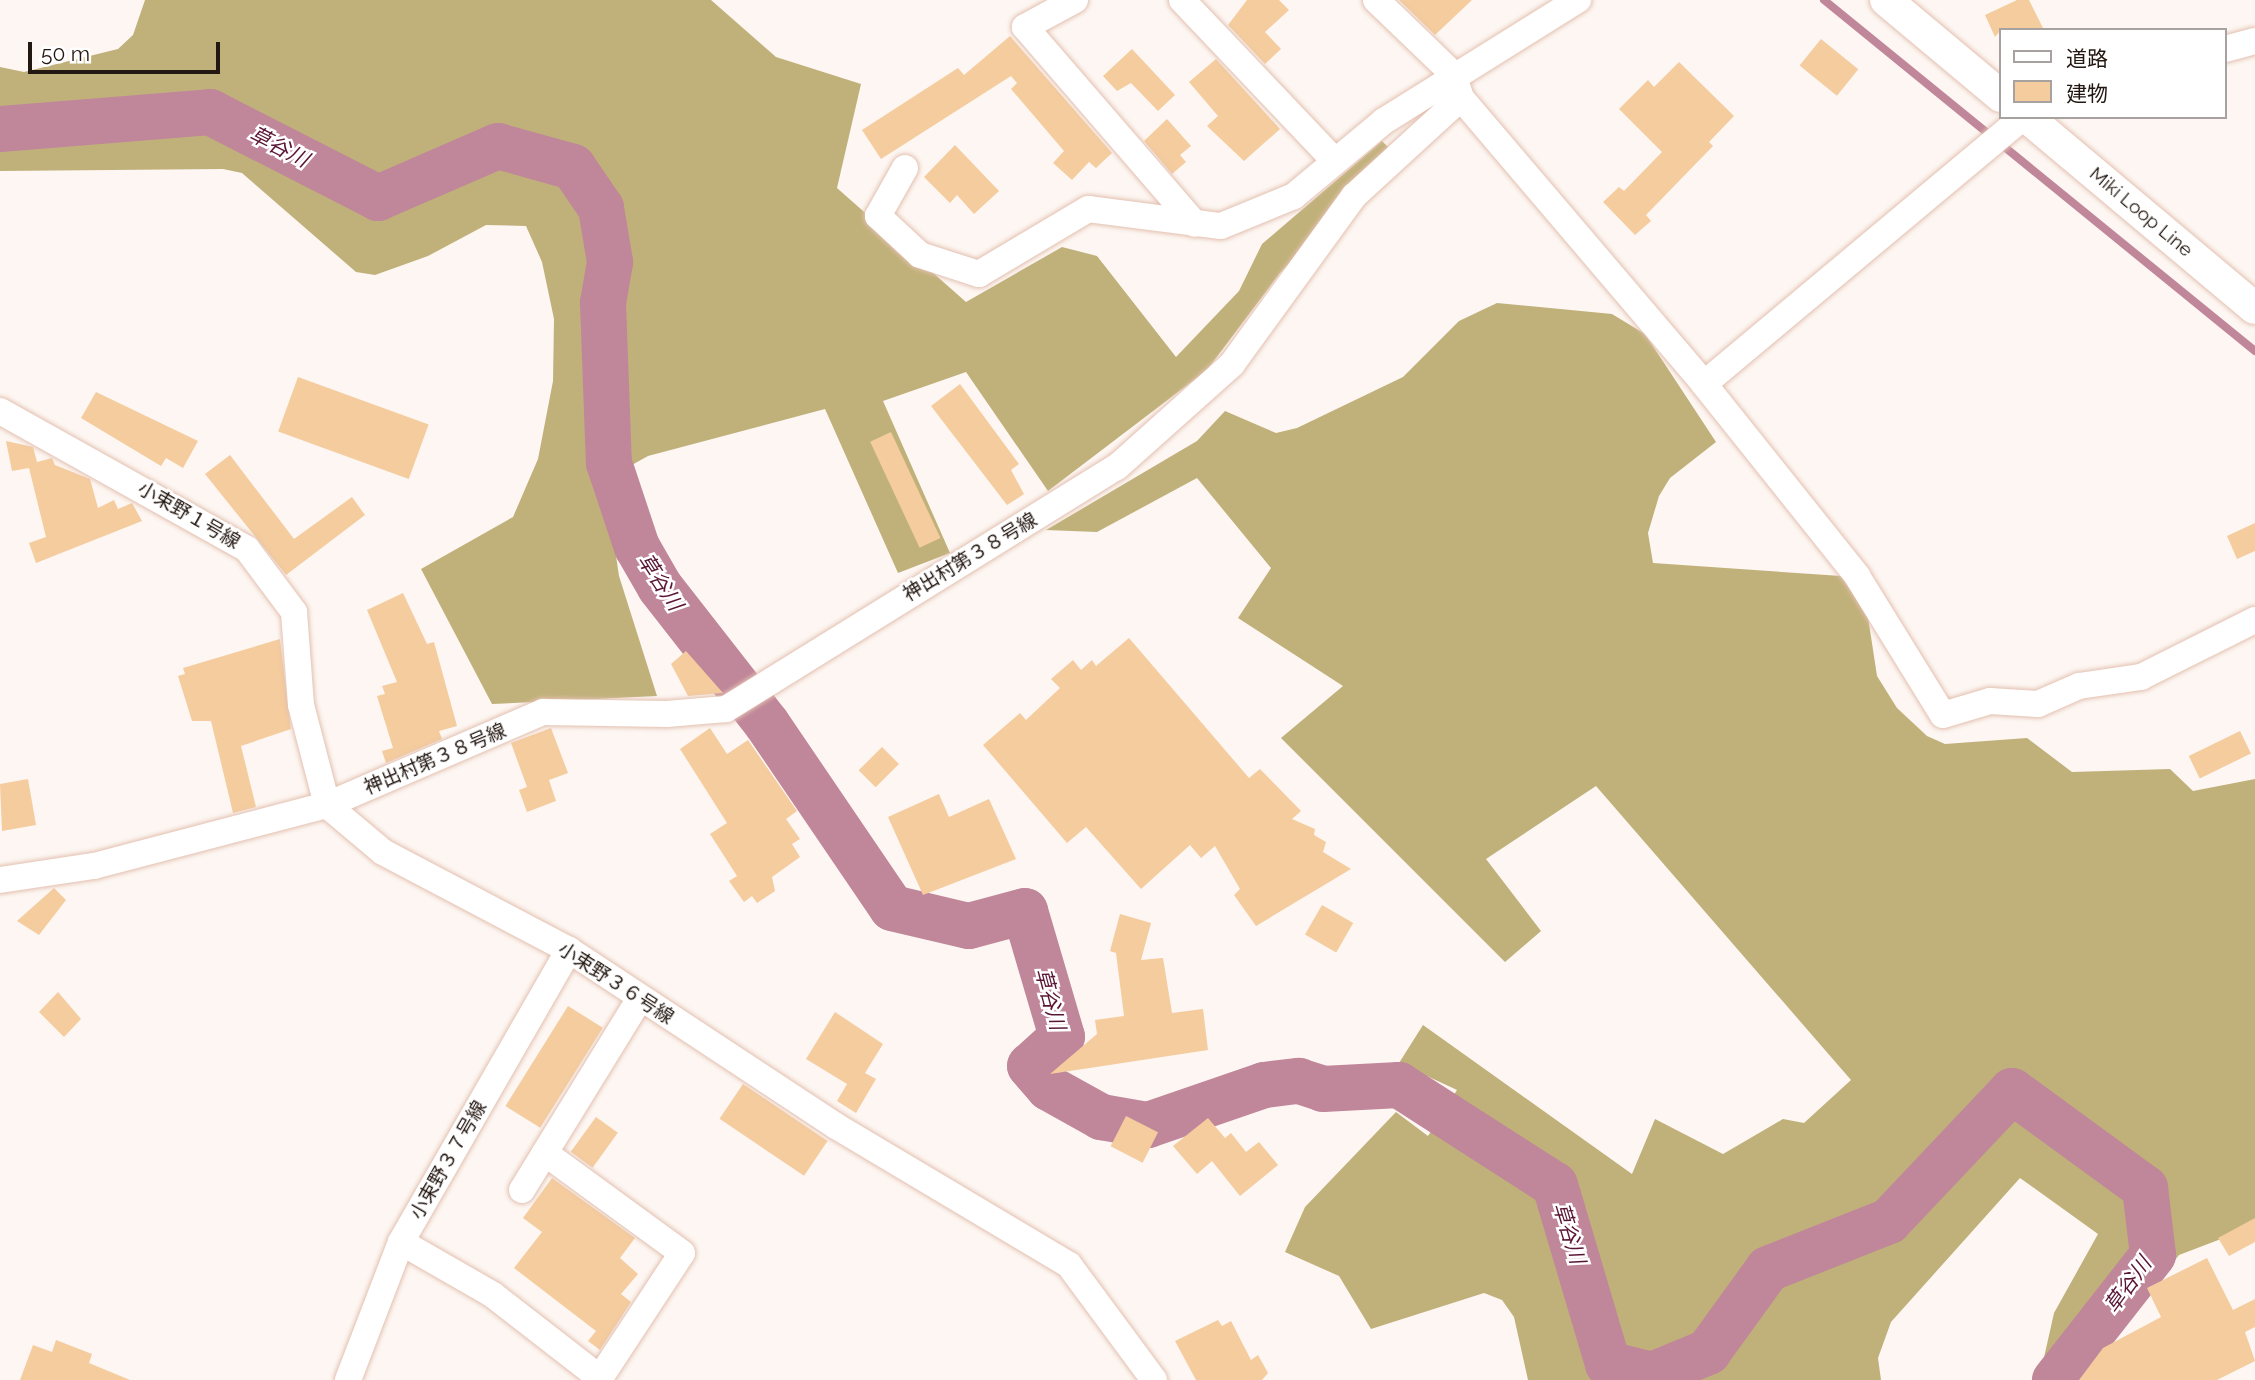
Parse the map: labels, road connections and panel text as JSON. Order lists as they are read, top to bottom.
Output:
{
  "streets": {
    "main road": ["Miki Loop Line"],
    "street": [
      "小束野１号線",
      "神出村第３８号線",
      "小束野３６号線",
      "小束野３７号線"
    ]
  },
  "crossings": [
    ["小束野１号線", "神出村第３８号線"],
    ["小束野１号線", "小束野３６号線"],
    ["神出村第３８号線", "小束野３６号線"],
    ["小束野３６号線", "小束野３７号線"]
  ],
  "water": ["草谷川"],
  "legend": ["道路", "建物"],
  "scale_bar": "50 m"
}
